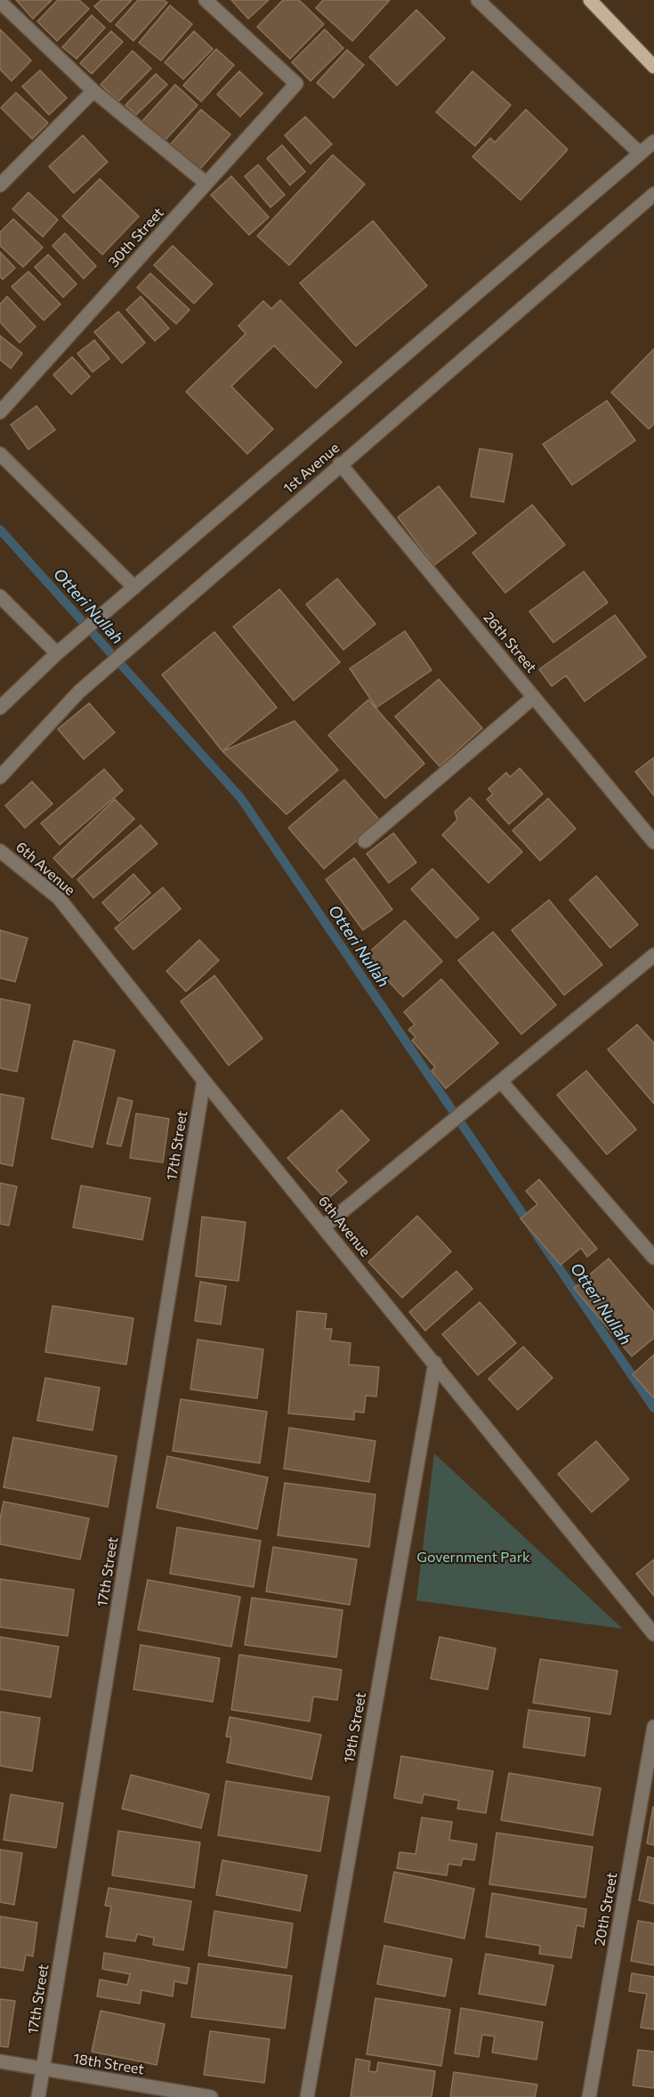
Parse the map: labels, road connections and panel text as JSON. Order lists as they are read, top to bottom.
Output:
{
  "streets": {
    "street": [
      "30th Street",
      "1st Avenue",
      "26th Street",
      "6th Avenue",
      "17th Street",
      "19th Street",
      "20th Street",
      "18th Street"
    ]
  },
  "crossings": [
    ["1st Avenue", "26th Street"],
    ["6th Avenue", "17th Street"],
    ["6th Avenue", "19th Street"],
    ["17th Street", "18th Street"]
  ],
  "water": ["Otteri Nullah"],
  "parks": ["Government Park"]
}
